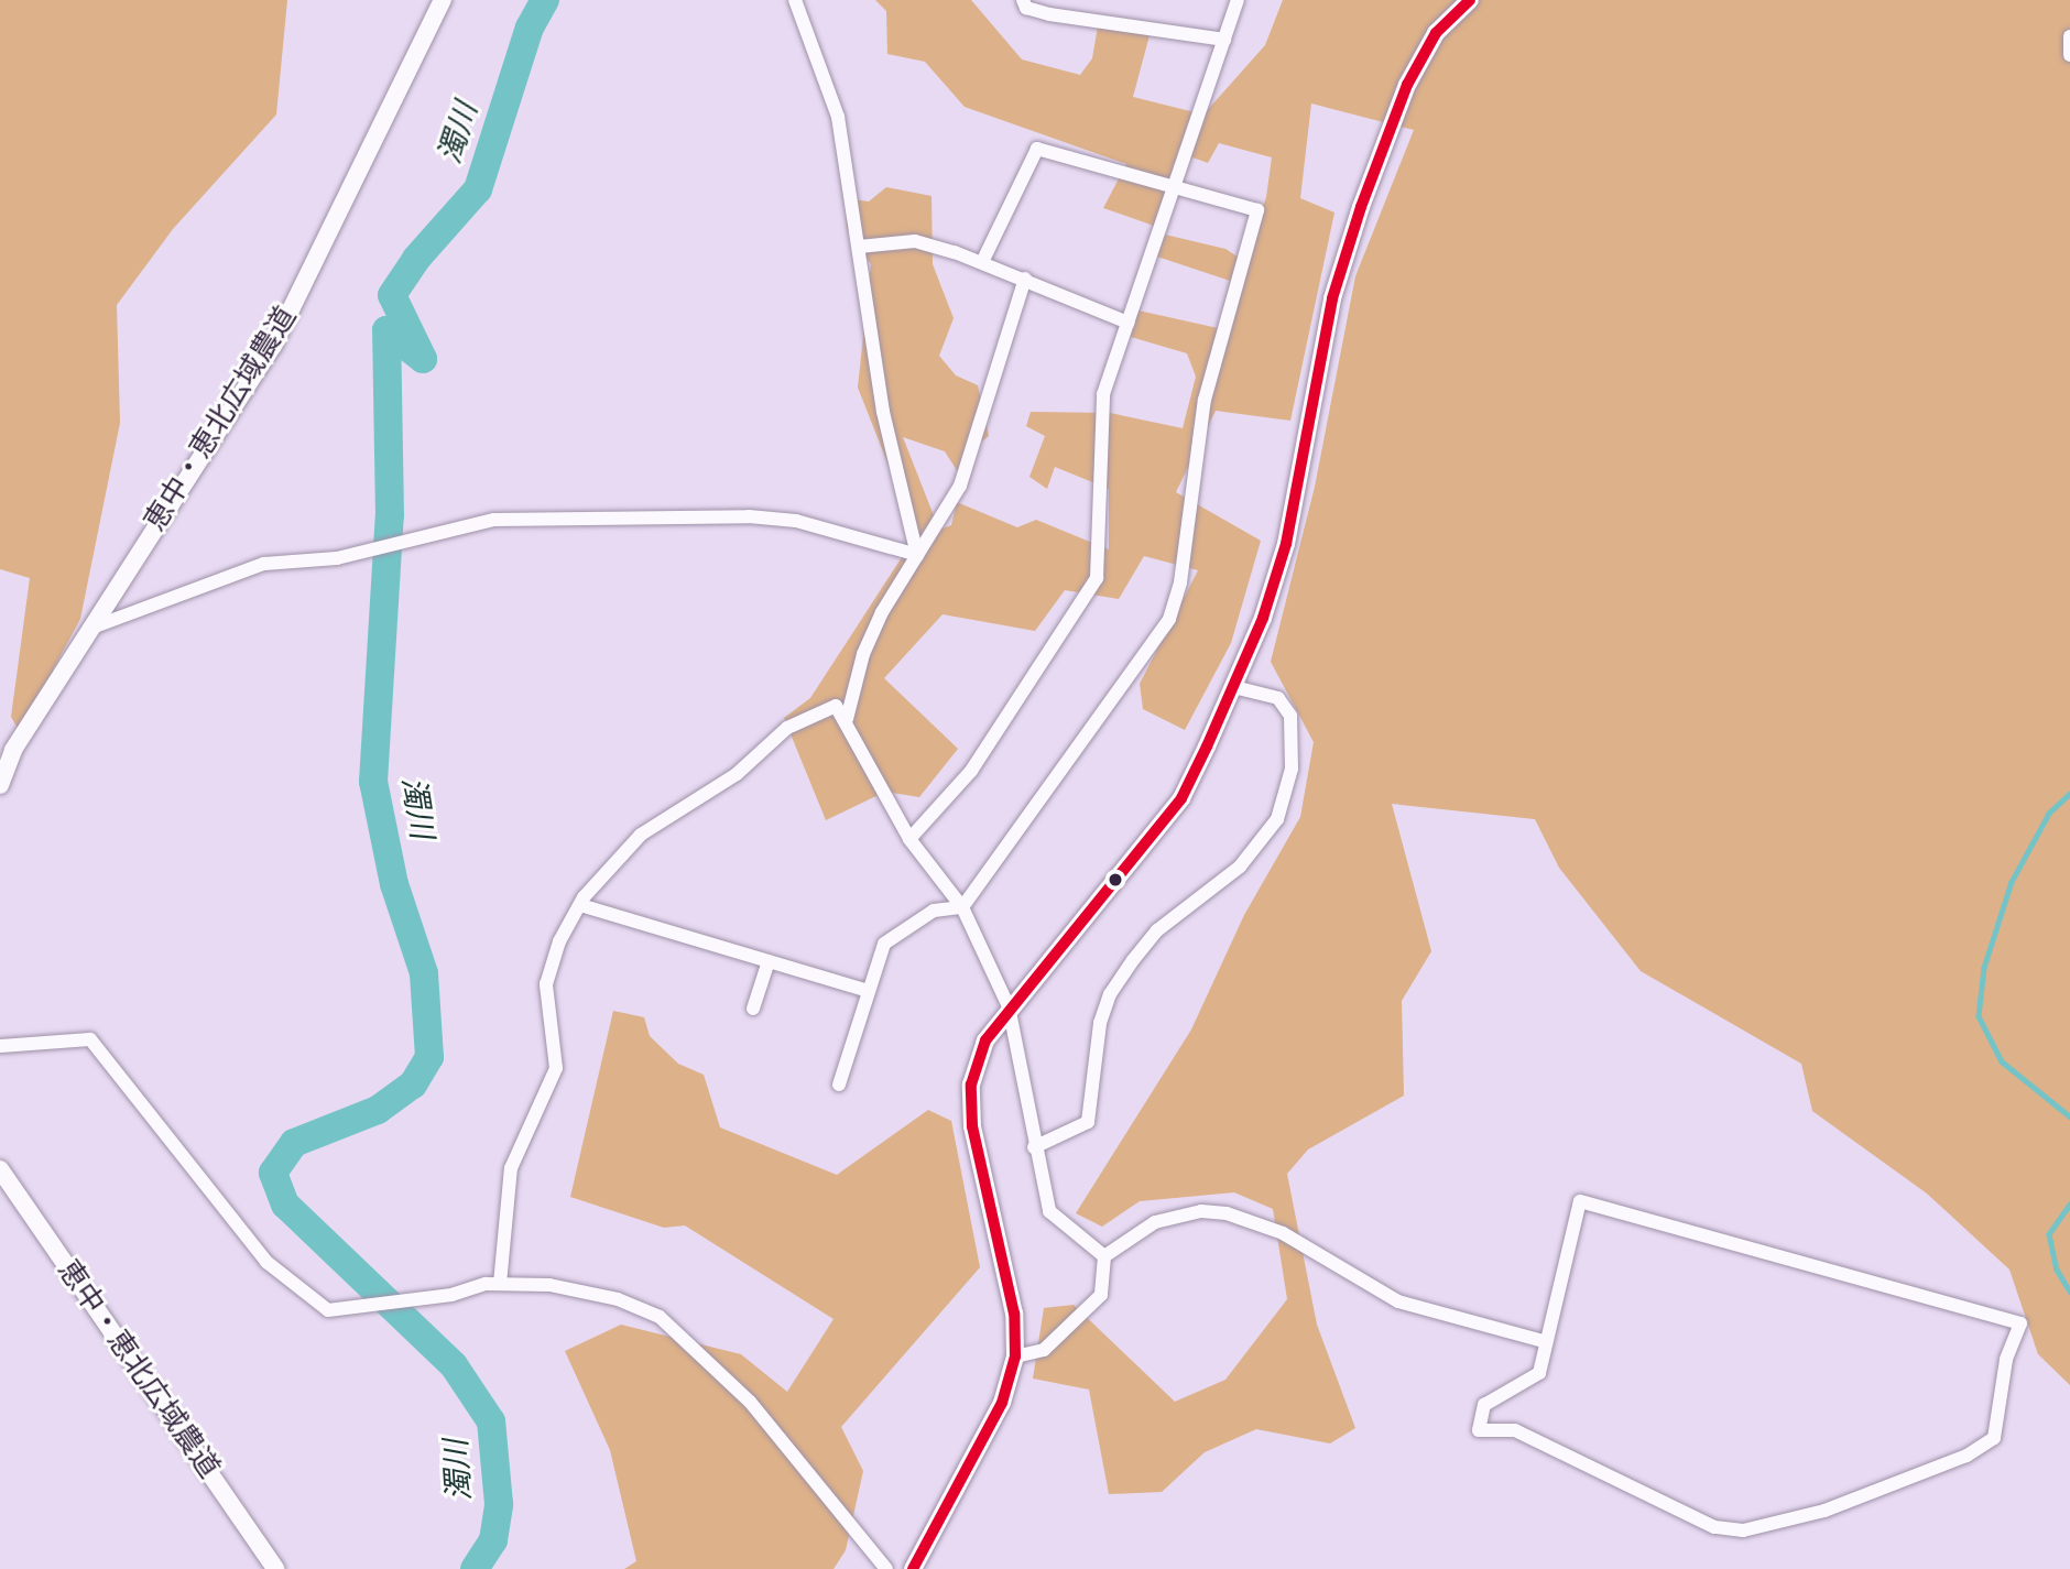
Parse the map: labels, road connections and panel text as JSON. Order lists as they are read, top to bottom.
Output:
{
  "streets": {
    "street": ["恵中・恵北広域農道"]
  },
  "water": ["濁川"]
}
